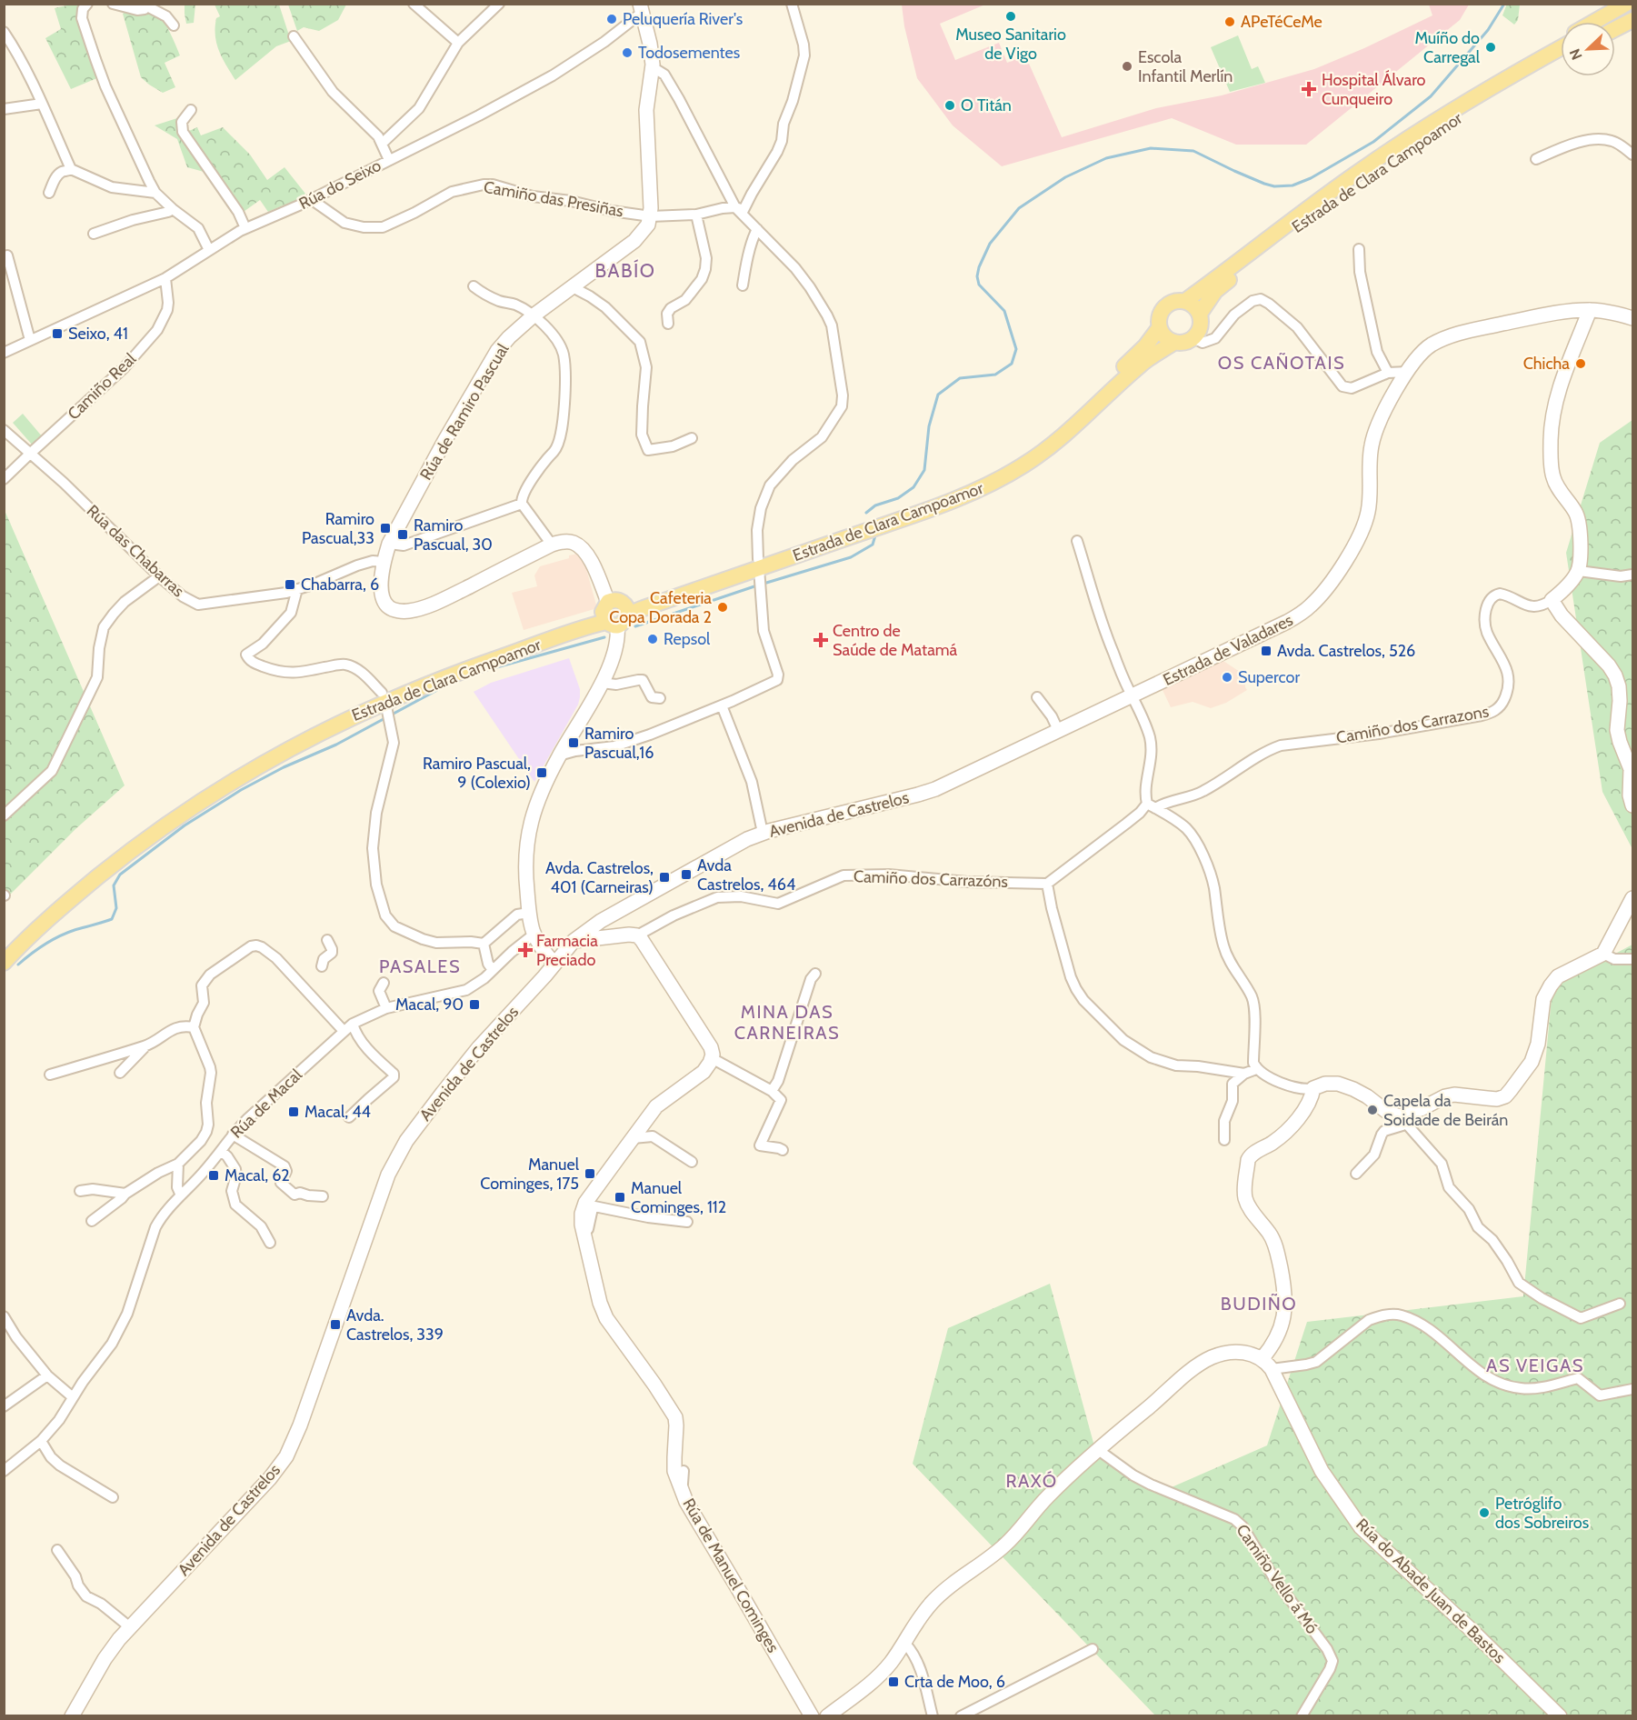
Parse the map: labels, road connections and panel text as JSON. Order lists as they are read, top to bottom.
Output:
{
  "streets": {
    "main road": ["Estrada de Clara Campoamor"],
    "street": [
      "Rúa do Seixo",
      "Camiño das Presiñas",
      "Camiño Real",
      "Rúa de Ramiro Pascual",
      "Rúa das Chabarras",
      "Estrada de Valadares",
      "Camiño dos Carrazons",
      "Avenida de Castrelos",
      "Camiño dos Carrazóns",
      "Rúa de Macal",
      "Rúa de Manuel Cominges",
      "Camiño Vello á Mó",
      "Rúa do Abade Juan de Bastos"
    ]
  },
  "crossings": [
    ["Rúa do Seixo", "Camiño das Presiñas"],
    ["Rúa do Seixo", "Camiño Real"],
    ["Camiño das Presiñas", "Rúa de Ramiro Pascual"],
    ["Camiño Real", "Rúa das Chabarras"],
    ["Rúa de Ramiro Pascual", "Rúa das Chabarras"],
    ["Estrada de Valadares", "Avenida de Castrelos"]
  ],
  "districts": [
    "BABÍO",
    "OS CAÑOTAIS",
    "PASALES",
    "MINA DAS CARNEIRAS",
    "BUDIÑO",
    "AS VEIGAS",
    "RAXÓ"
  ],
  "places": {
    "other": [
      "Museo Sanitario de Vigo",
      "Peluquería River's",
      "APeTéCeMe",
      "Muíño do Carregal",
      "Todosementes",
      "Escola Infantil Merlín",
      "O Titán",
      "Chicha",
      "Cafeteria Copa Dorada 2",
      "Repsol",
      "Supercor",
      "Capela da Soidade de Beirán",
      "Petróglifo dos Sobreiros"
    ],
    "health": ["Hospital Álvaro Cunqueiro", "Centro de Saúde de Matamá", "Farmacia Preciado"],
    "transit": [
      "Seixo, 41",
      "Ramiro Pascual,33",
      "Ramiro Pascual, 30",
      "Chabarra, 6",
      "Avda. Castrelos, 526",
      "Ramiro Pascual,16",
      "Ramiro Pascual, 9 (Colexio)",
      "Avda Castrelos, 464",
      "Avda. Castrelos, 401 (Carneiras)",
      "Macal, 90",
      "Macal, 44",
      "Manuel Cominges, 175",
      "Macal, 62",
      "Manuel Cominges, 112",
      "Avda. Castrelos, 339",
      "Crta de Moo, 6"
    ]
  },
  "north": "bottom left"
}
